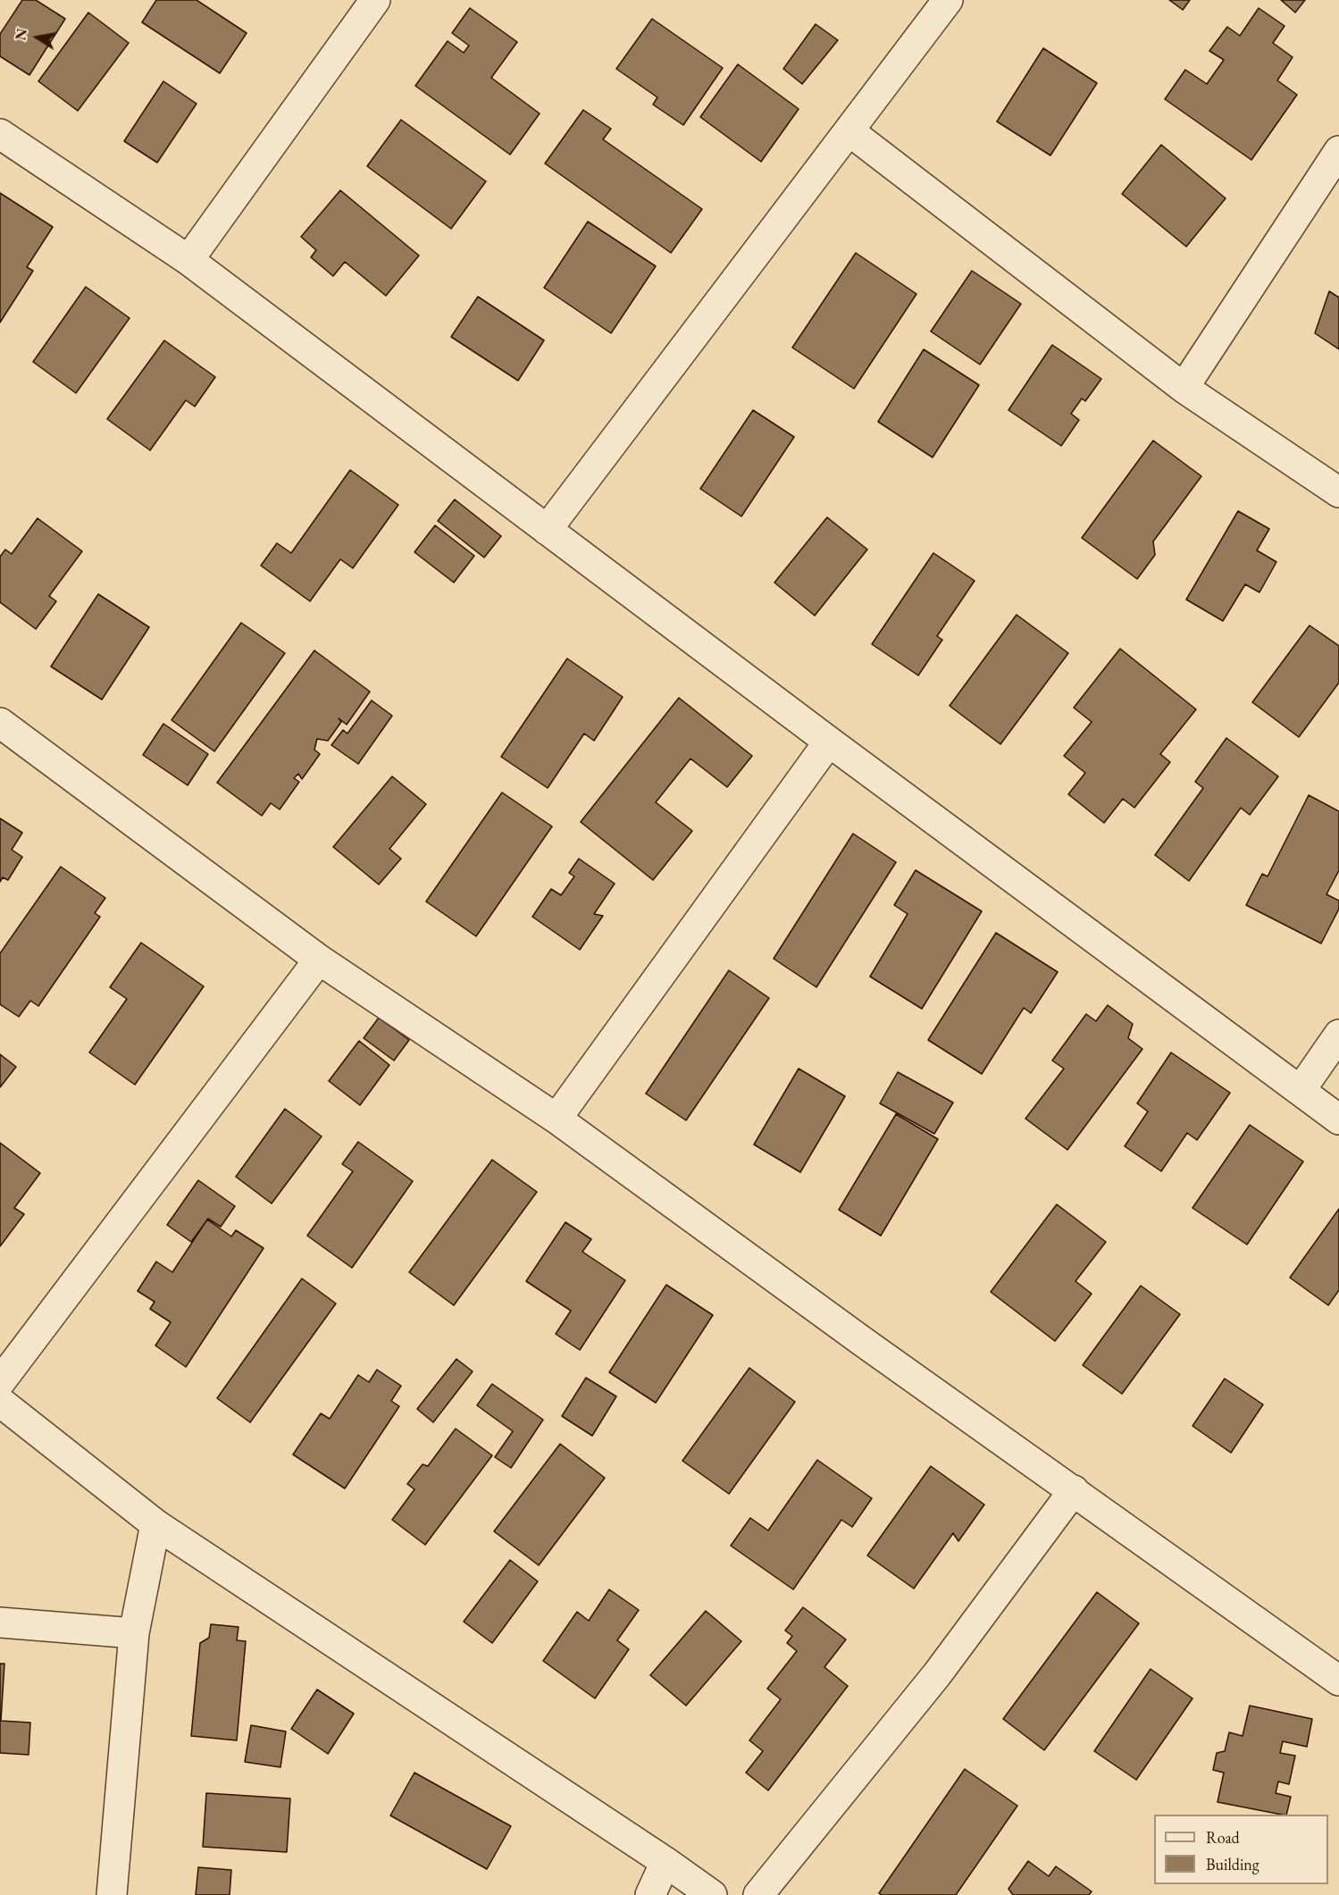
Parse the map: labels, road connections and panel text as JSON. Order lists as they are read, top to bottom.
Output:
{
  "legend": ["Road", "Building"],
  "north": "left"
}
